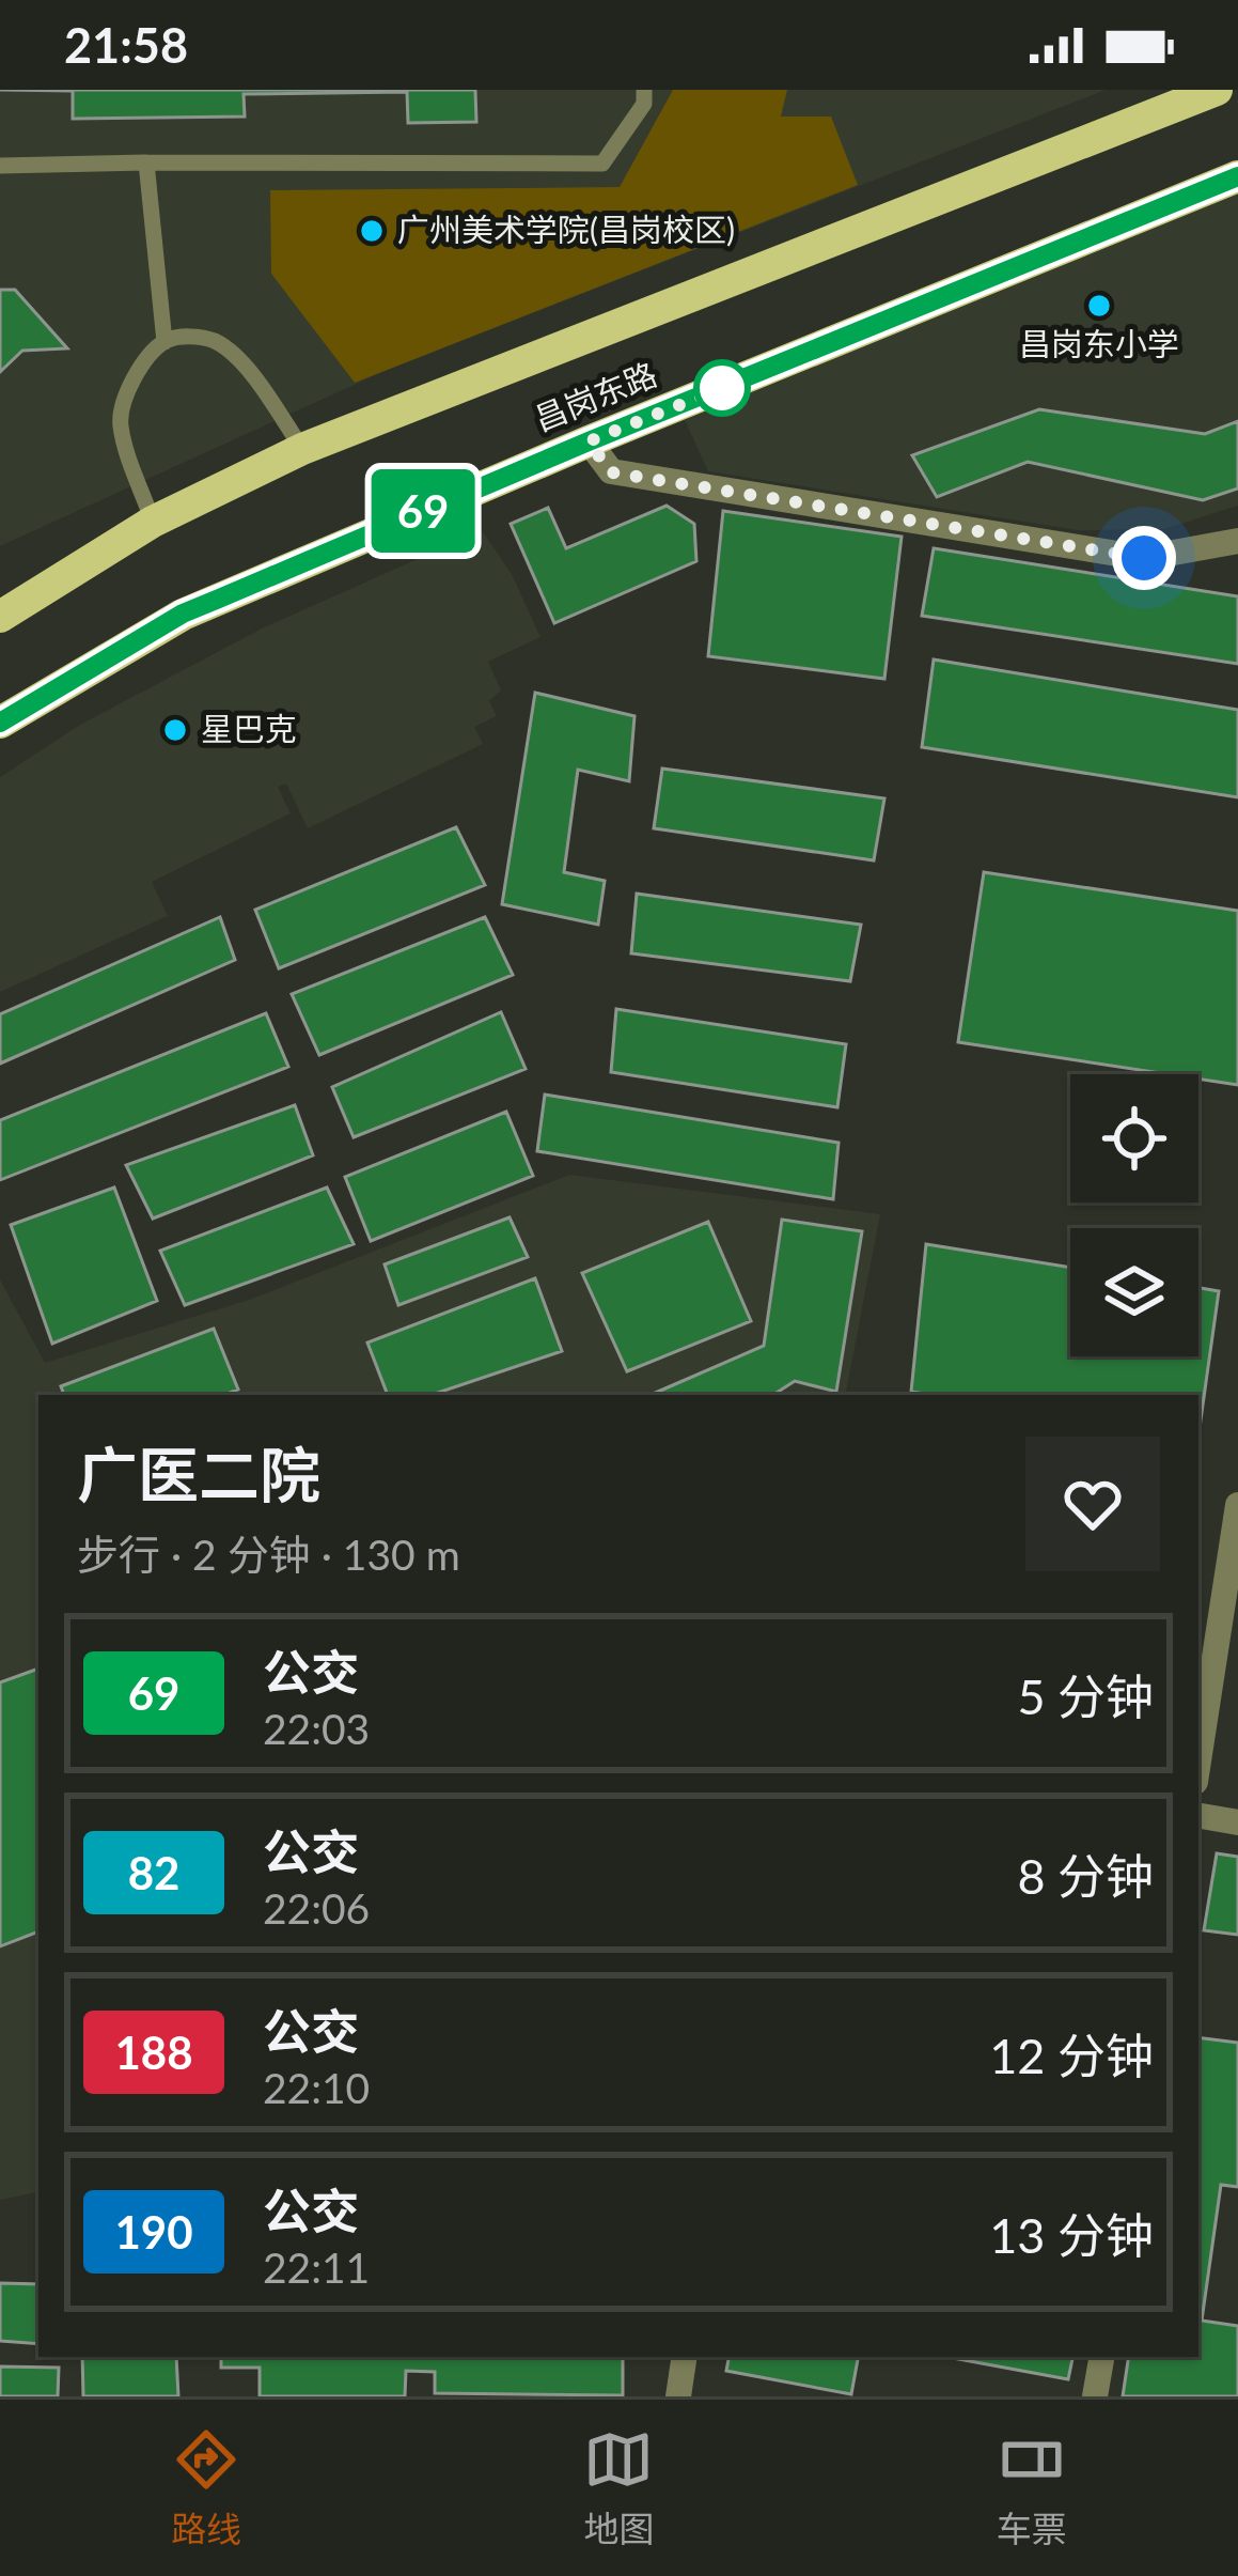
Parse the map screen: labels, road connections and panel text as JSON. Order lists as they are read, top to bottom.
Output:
{
  "streets": {
    "main road": ["昌岗东路"]
  },
  "places": ["广州美术学院(昌岗校区)", "昌岗东小学", "星巴克"],
  "lines": ["bus line 69"],
  "page": {
    "status": "21:58",
    "on_map": "69",
    "heading": ["广医二院", "步行 · 2 分钟 · 130 m"],
    "list": [
      {
        "mark": "69",
        "name": "公交",
        "note": "22:03",
        "value": "5 分钟"
      },
      {
        "mark": "82",
        "name": "公交",
        "note": "22:06",
        "value": "8 分钟"
      },
      {
        "mark": "188",
        "name": "公交",
        "note": "22:10",
        "value": "12 分钟"
      },
      {
        "mark": "190",
        "name": "公交",
        "note": "22:11",
        "value": "13 分钟"
      }
    ],
    "tabs": ["路线", "地图", "车票"]
  }
}
